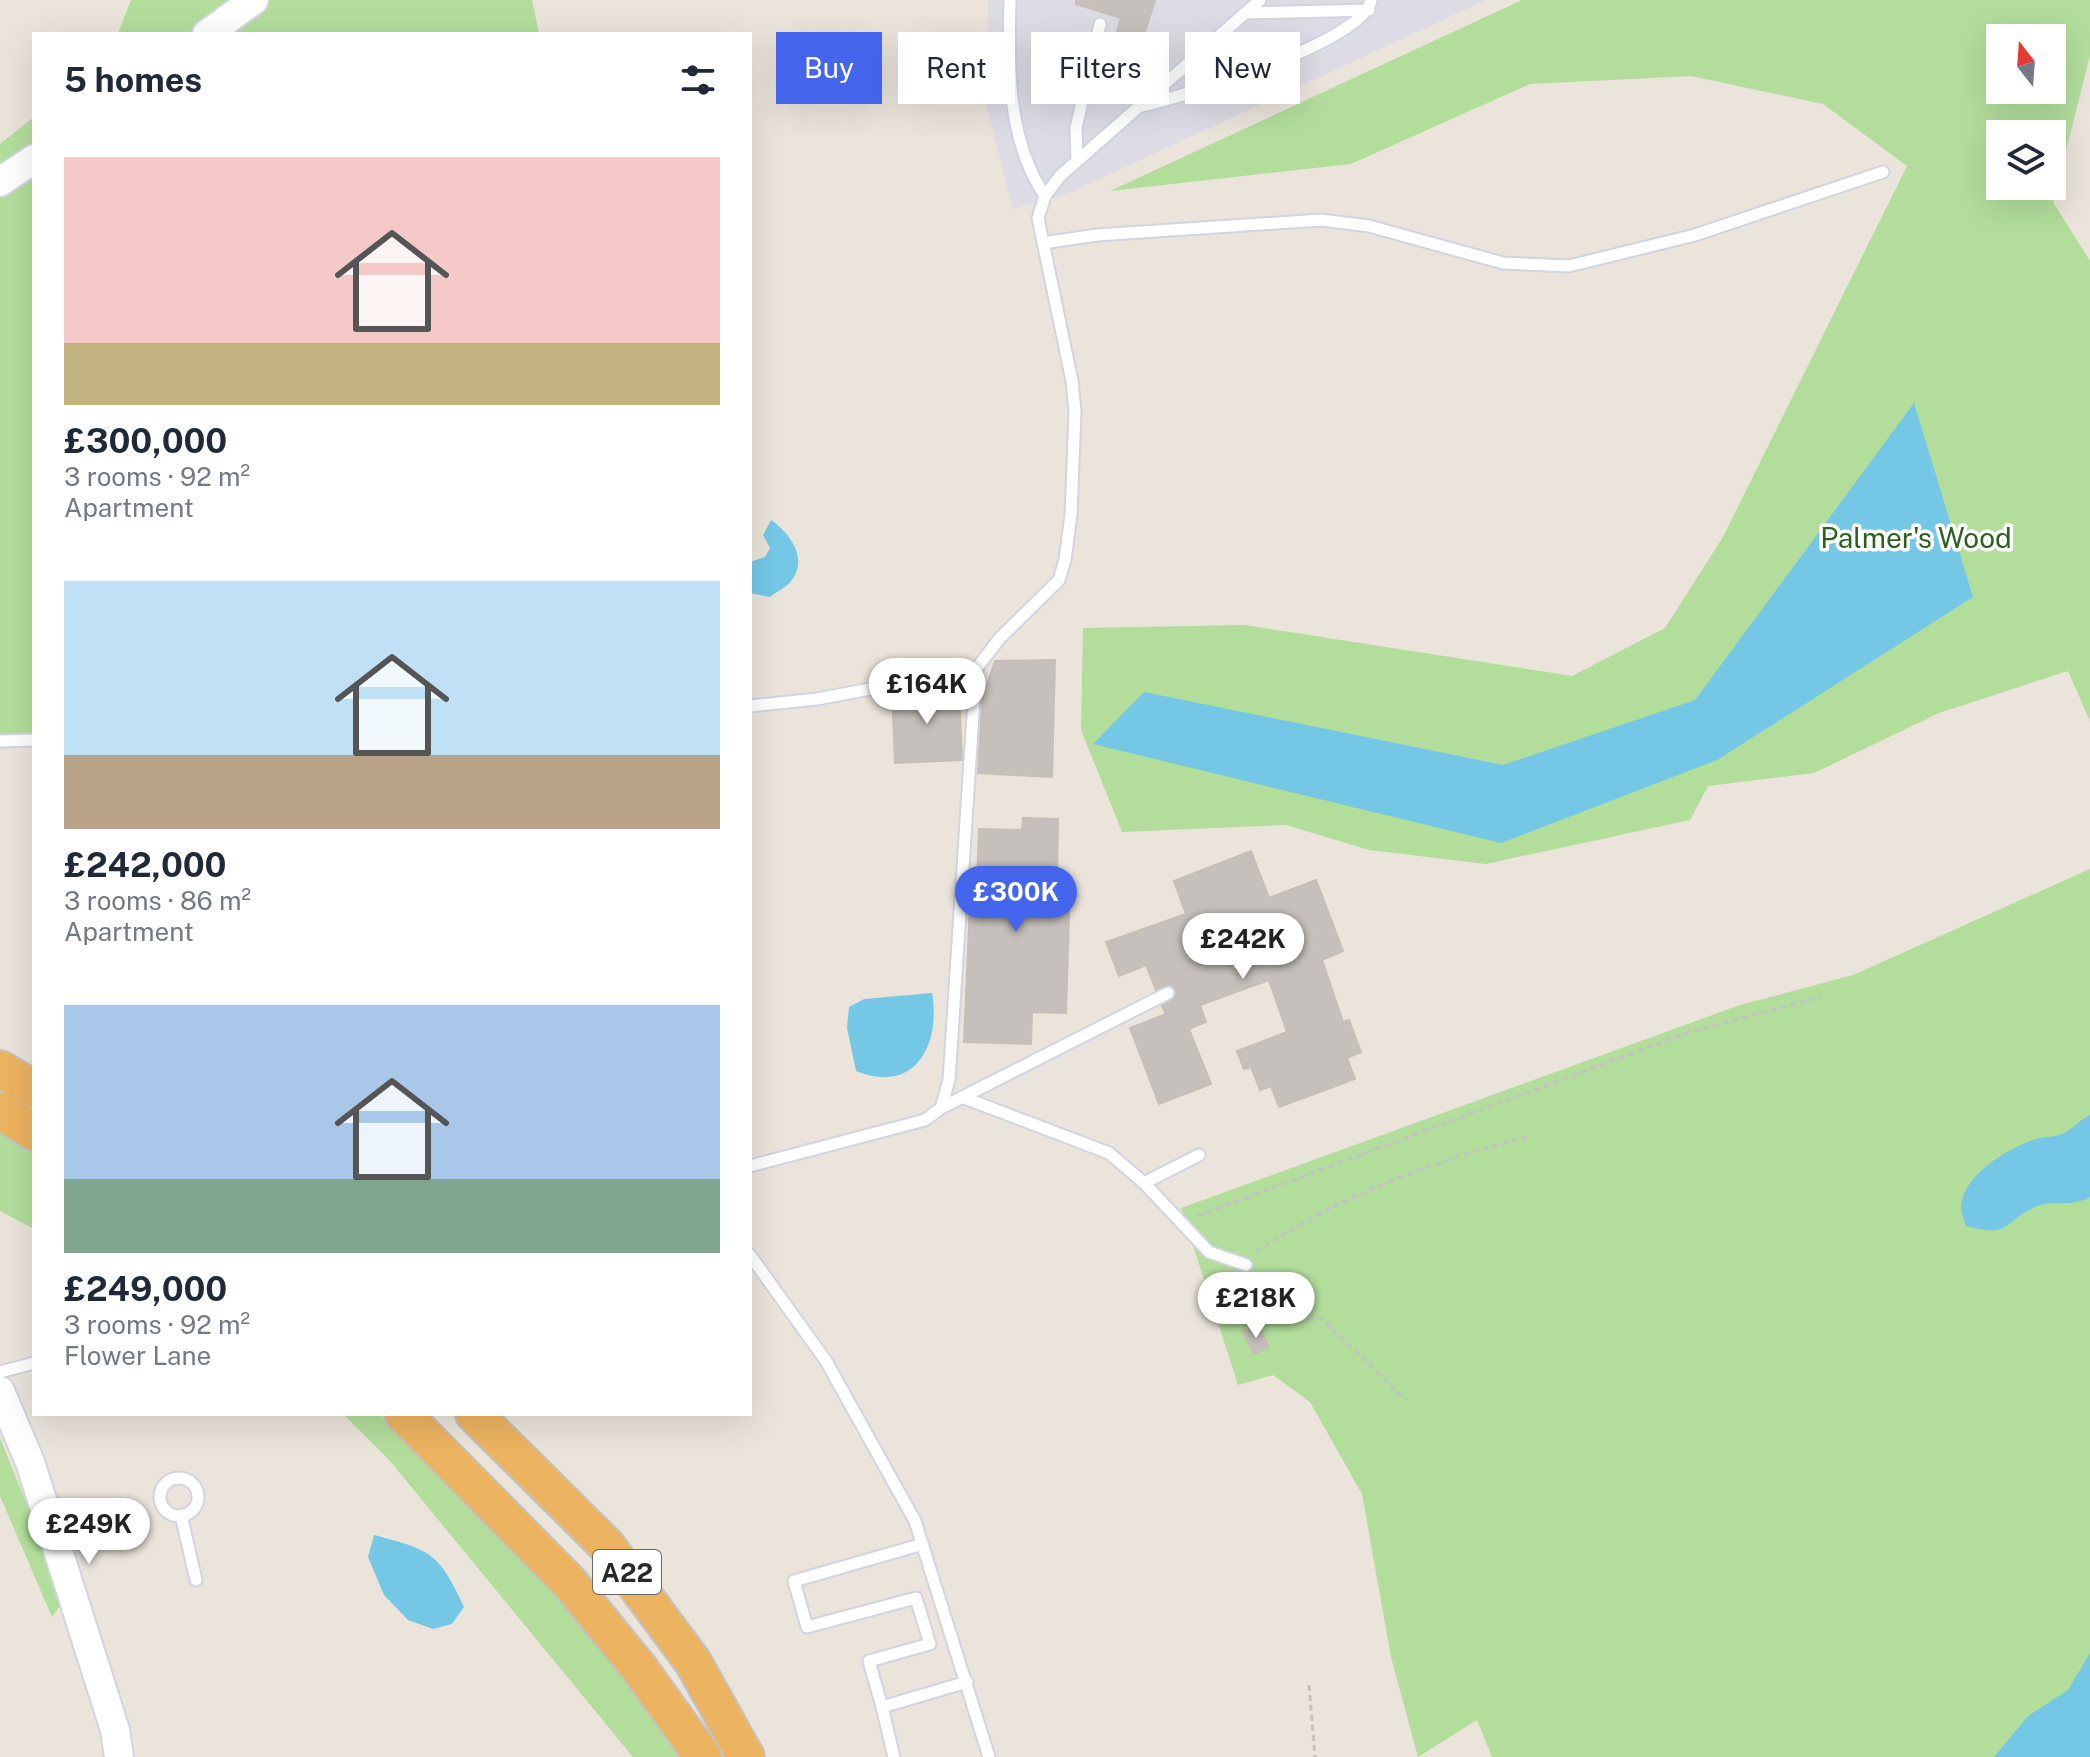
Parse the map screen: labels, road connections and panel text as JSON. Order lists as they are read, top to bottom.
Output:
{
  "streets": {
    "highway": ["A22"]
  },
  "parks": ["Palmer's Wood"],
  "north": "top",
  "page": {
    "chip": [
      "Buy",
      "Rent",
      "Filters",
      "New"
    ],
    "heading": "5 homes",
    "list": [
      {
        "name": "£300,000",
        "note": "3 rooms · 92 m² · Apartment"
      },
      {
        "name": "£242,000",
        "note": "3 rooms · 86 m² · Apartment"
      },
      {
        "name": "£249,000",
        "note": "3 rooms · 92 m² · Flower Lane"
      }
    ],
    "price": [
      "£164K",
      "£300K",
      "£242K",
      "£218K",
      "£249K"
    ]
  }
}
